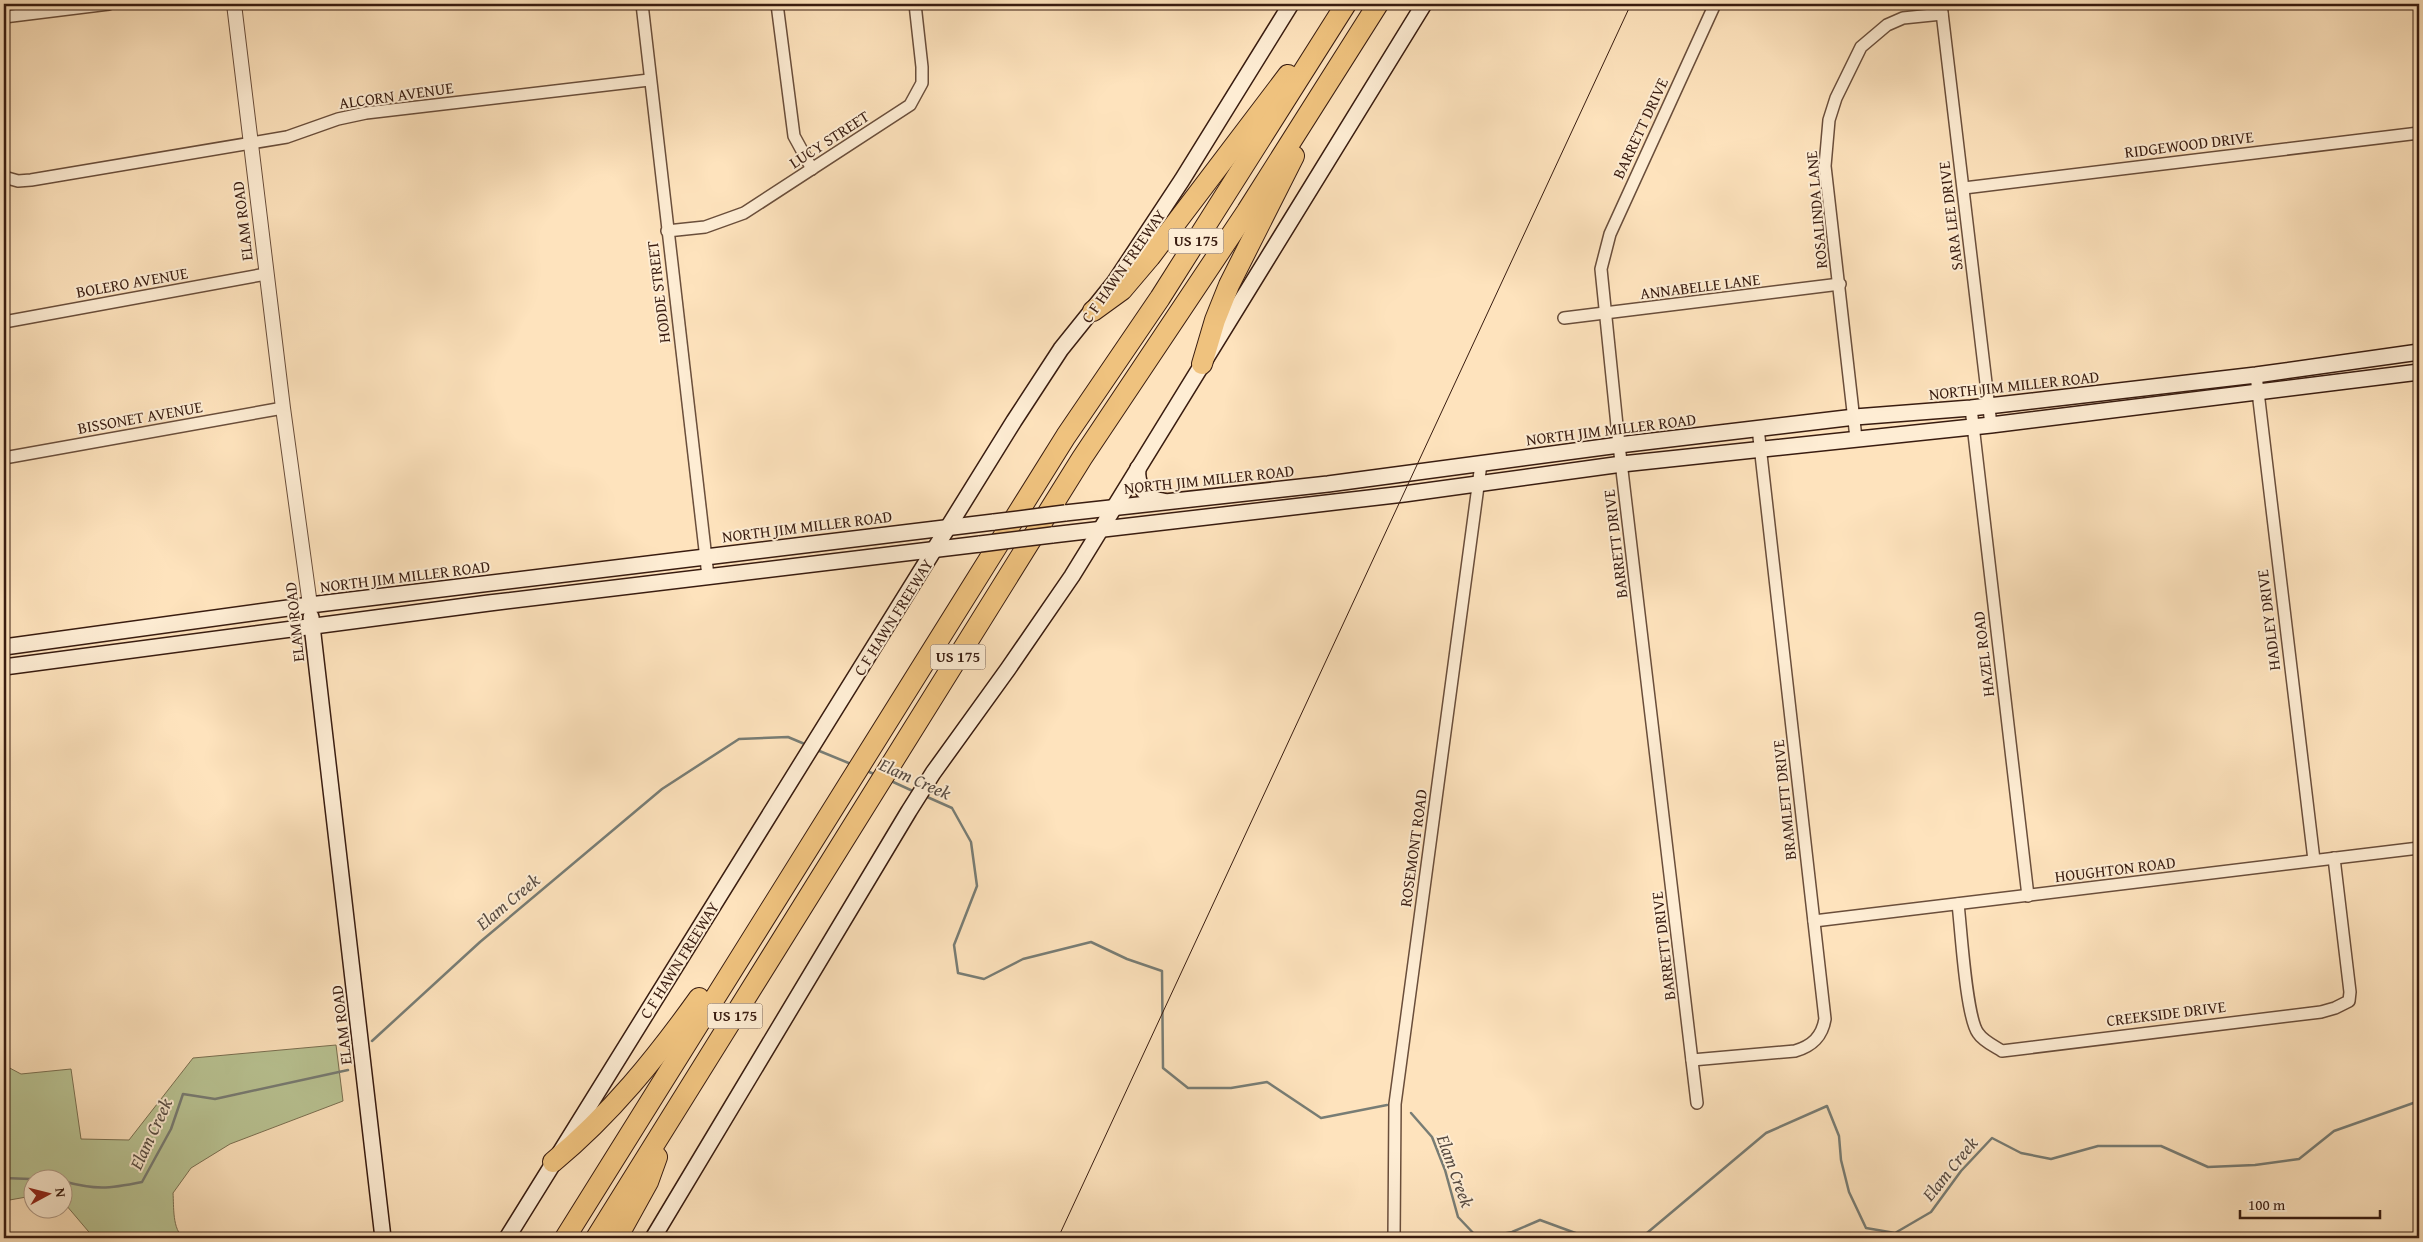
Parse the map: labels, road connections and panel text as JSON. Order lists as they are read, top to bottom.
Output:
{
  "streets": {
    "highway": ["US 175"],
    "main road": ["ELAM ROAD", "C F HAWN FREEWAY", "NORTH JIM MILLER ROAD"],
    "street": [
      "ALCORN AVENUE",
      "BARRETT DRIVE",
      "LUCY STREET",
      "RIDGEWOOD DRIVE",
      "ROSALINDA LANE",
      "SARA LEE DRIVE",
      "BOLERO AVENUE",
      "ANNABELLE LANE",
      "HODDE STREET",
      "BISSONET AVENUE",
      "HADLEY DRIVE",
      "HAZEL ROAD",
      "BRAMLETT DRIVE",
      "ROSEMONT ROAD",
      "HOUGHTON ROAD",
      "CREEKSIDE DRIVE"
    ]
  },
  "crossings": [
    ["ALCORN AVENUE", "ELAM ROAD"],
    ["ALCORN AVENUE", "HODDE STREET"],
    ["BARRETT DRIVE", "ANNABELLE LANE"],
    ["BARRETT DRIVE", "NORTH JIM MILLER ROAD"],
    ["BARRETT DRIVE", "BRAMLETT DRIVE"],
    ["LUCY STREET", "HODDE STREET"],
    ["RIDGEWOOD DRIVE", "SARA LEE DRIVE"],
    ["ROSALINDA LANE", "SARA LEE DRIVE"],
    ["ROSALINDA LANE", "ANNABELLE LANE"],
    ["ROSALINDA LANE", "NORTH JIM MILLER ROAD"],
    ["SARA LEE DRIVE", "NORTH JIM MILLER ROAD"],
    ["ELAM ROAD", "BOLERO AVENUE"],
    ["ELAM ROAD", "NORTH JIM MILLER ROAD"],
    ["ELAM ROAD", "BISSONET AVENUE"],
    ["C F HAWN FREEWAY", "NORTH JIM MILLER ROAD"],
    ["HODDE STREET", "NORTH JIM MILLER ROAD"],
    ["NORTH JIM MILLER ROAD", "HADLEY DRIVE"],
    ["NORTH JIM MILLER ROAD", "HAZEL ROAD"],
    ["NORTH JIM MILLER ROAD", "BRAMLETT DRIVE"],
    ["NORTH JIM MILLER ROAD", "ROSEMONT ROAD"],
    ["HADLEY DRIVE", "HOUGHTON ROAD"],
    ["HAZEL ROAD", "HOUGHTON ROAD"],
    ["BRAMLETT DRIVE", "HOUGHTON ROAD"],
    ["HOUGHTON ROAD", "CREEKSIDE DRIVE"]
  ],
  "water": ["Elam Creek"],
  "scale_bar": "100 m",
  "north": "right"
}
